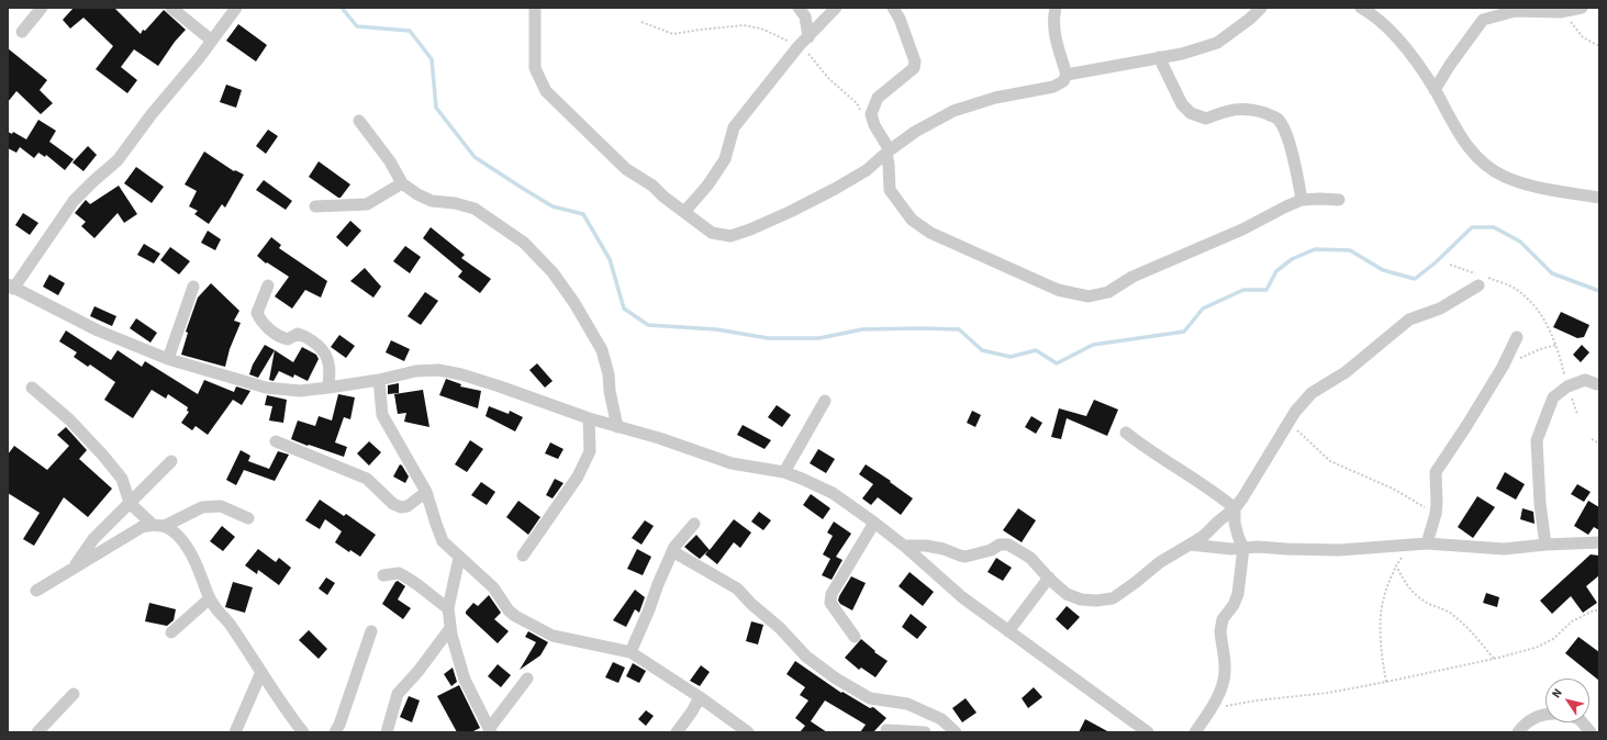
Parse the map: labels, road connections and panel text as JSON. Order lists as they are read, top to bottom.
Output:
{
  "north": "top left"
}
